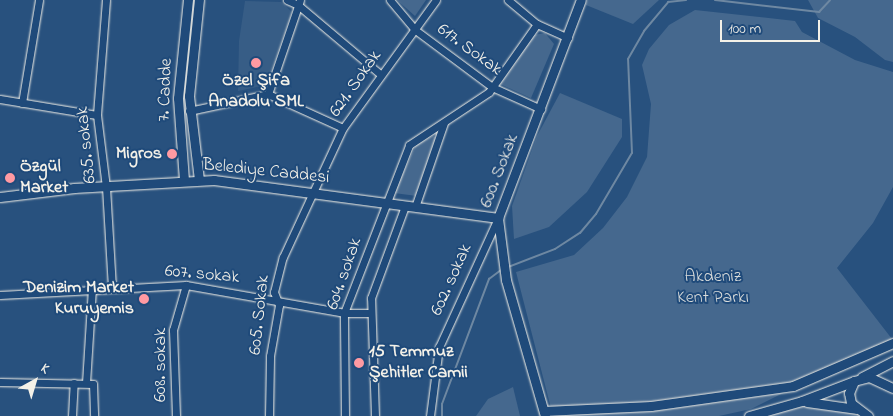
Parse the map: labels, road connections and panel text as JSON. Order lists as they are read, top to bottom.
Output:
{
  "streets": {
    "main road": ["7. Cadde", "600. Sokak", "Belediye Caddesi"],
    "street": [
      "617. Sokak",
      "621. Sokak",
      "635. sokak",
      "604. sokak",
      "607. sokak",
      "602. sokak",
      "605. Sokak",
      "608. sokak"
    ]
  },
  "crossings": [
    ["617. Sokak", "621. Sokak"],
    ["617. Sokak", "600. Sokak"],
    ["617. Sokak", "604. sokak"],
    ["621. Sokak", "Belediye Caddesi"],
    ["621. Sokak", "605. Sokak"],
    ["7. Cadde", "Belediye Caddesi"],
    ["635. sokak", "Belediye Caddesi"],
    ["635. sokak", "607. sokak"],
    ["600. Sokak", "Belediye Caddesi"],
    ["600. Sokak", "602. sokak"],
    ["Belediye Caddesi", "604. sokak"],
    ["Belediye Caddesi", "602. sokak"],
    ["Belediye Caddesi", "605. Sokak"],
    ["604. sokak", "607. sokak"],
    ["607. sokak", "605. Sokak"],
    ["607. sokak", "608. sokak"]
  ],
  "parks": ["Akdeniz Kent Parkı"],
  "places": [
    "Özel Şifa Anadolu SML",
    "Migros",
    "Özgül Market",
    "Denizim Market Kuruyemis",
    "15 Temmuz Şehitler Camii"
  ],
  "scale_bar": "100 m",
  "north": "top right"
}
